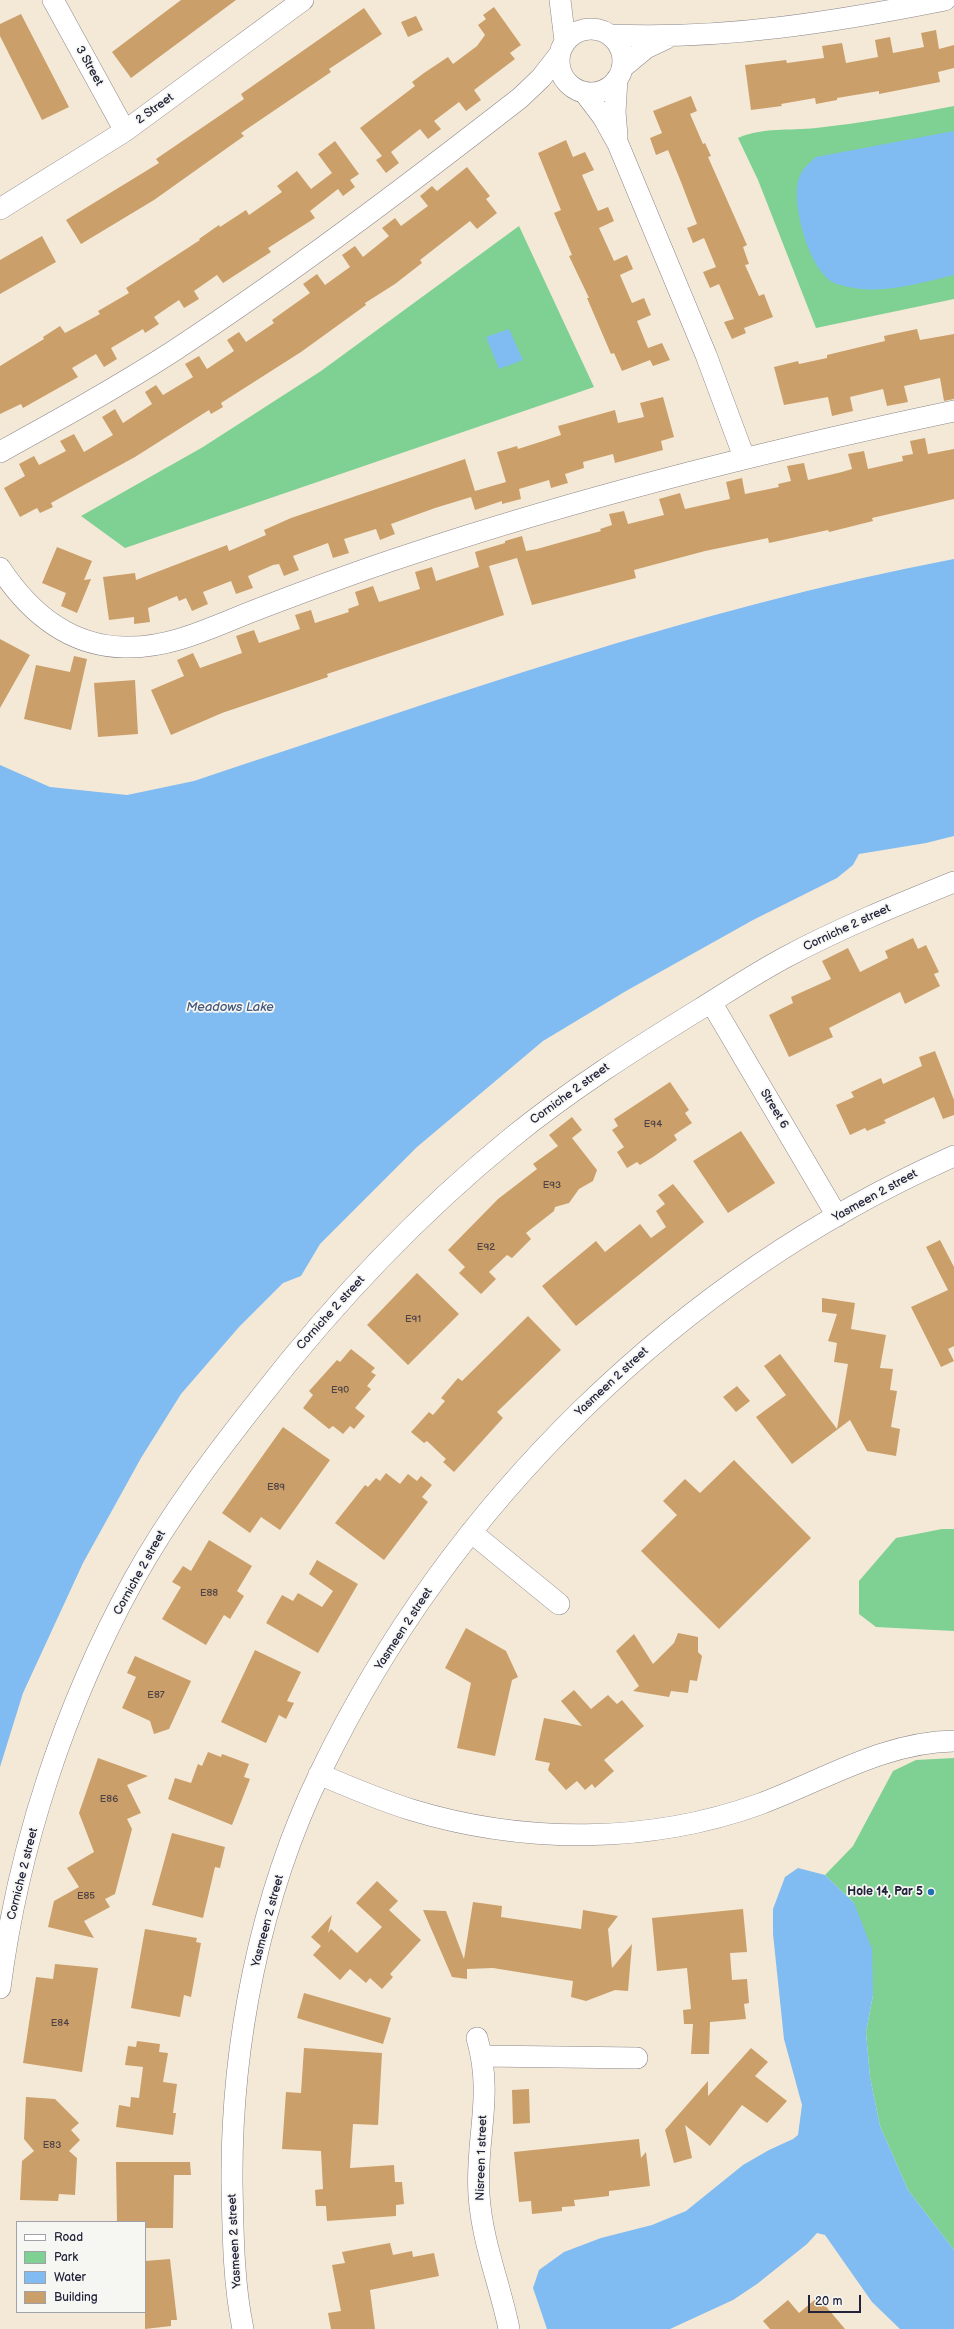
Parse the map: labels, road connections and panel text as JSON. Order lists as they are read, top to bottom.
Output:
{
  "streets": {
    "street": [
      "3 Street",
      "2 Street",
      "Corniche 2 street",
      "Street 6",
      "Yasmeen 2 street",
      "Nisreen 1 street"
    ]
  },
  "crossings": [
    ["3 Street", "2 Street"],
    ["Corniche 2 street", "Street 6"],
    ["Street 6", "Yasmeen 2 street"]
  ],
  "water": ["Meadows Lake"],
  "places": ["Hole 14, Par 5"],
  "house_numbers": [
    "E94",
    "E93",
    "E92",
    "E91",
    "E90",
    "E89",
    "E88",
    "E87",
    "E86",
    "E85",
    "E84",
    "E83"
  ],
  "legend": [
    "Road",
    "Park",
    "Water",
    "Building"
  ],
  "scale_bar": "20 m"
}
